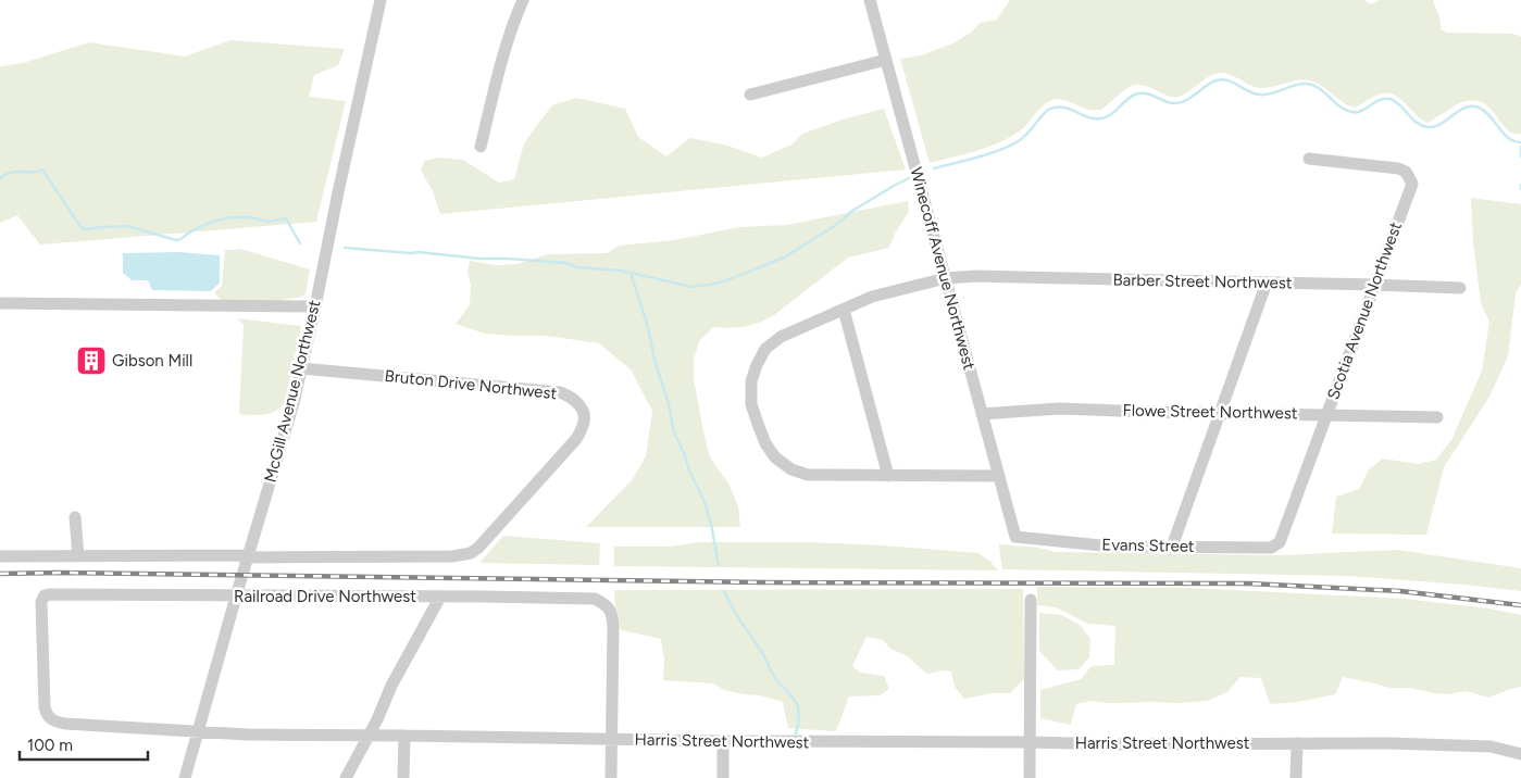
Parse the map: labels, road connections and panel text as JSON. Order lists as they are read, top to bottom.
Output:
{
  "streets": {
    "street": [
      "Winecoff Avenue Northwest",
      "Barber Street Northwest",
      "Scotia Avenue Northwest",
      "Bruton Drive Northwest",
      "McGill Avenue Northwest",
      "Flowe Street Northwest",
      "Evans Street",
      "Railroad Drive Northwest",
      "Harris Street Northwest"
    ]
  },
  "crossings": [
    ["Winecoff Avenue Northwest", "Barber Street Northwest"],
    ["Winecoff Avenue Northwest", "Flowe Street Northwest"],
    ["Winecoff Avenue Northwest", "Evans Street"],
    ["Barber Street Northwest", "Scotia Avenue Northwest"],
    ["Scotia Avenue Northwest", "Flowe Street Northwest"],
    ["Scotia Avenue Northwest", "Evans Street"],
    ["Bruton Drive Northwest", "McGill Avenue Northwest"],
    ["McGill Avenue Northwest", "Railroad Drive Northwest"],
    ["McGill Avenue Northwest", "Harris Street Northwest"],
    ["Railroad Drive Northwest", "Harris Street Northwest"]
  ],
  "places": {
    "building": ["Gibson Mill"]
  },
  "scale_bar": "100 m"
}
